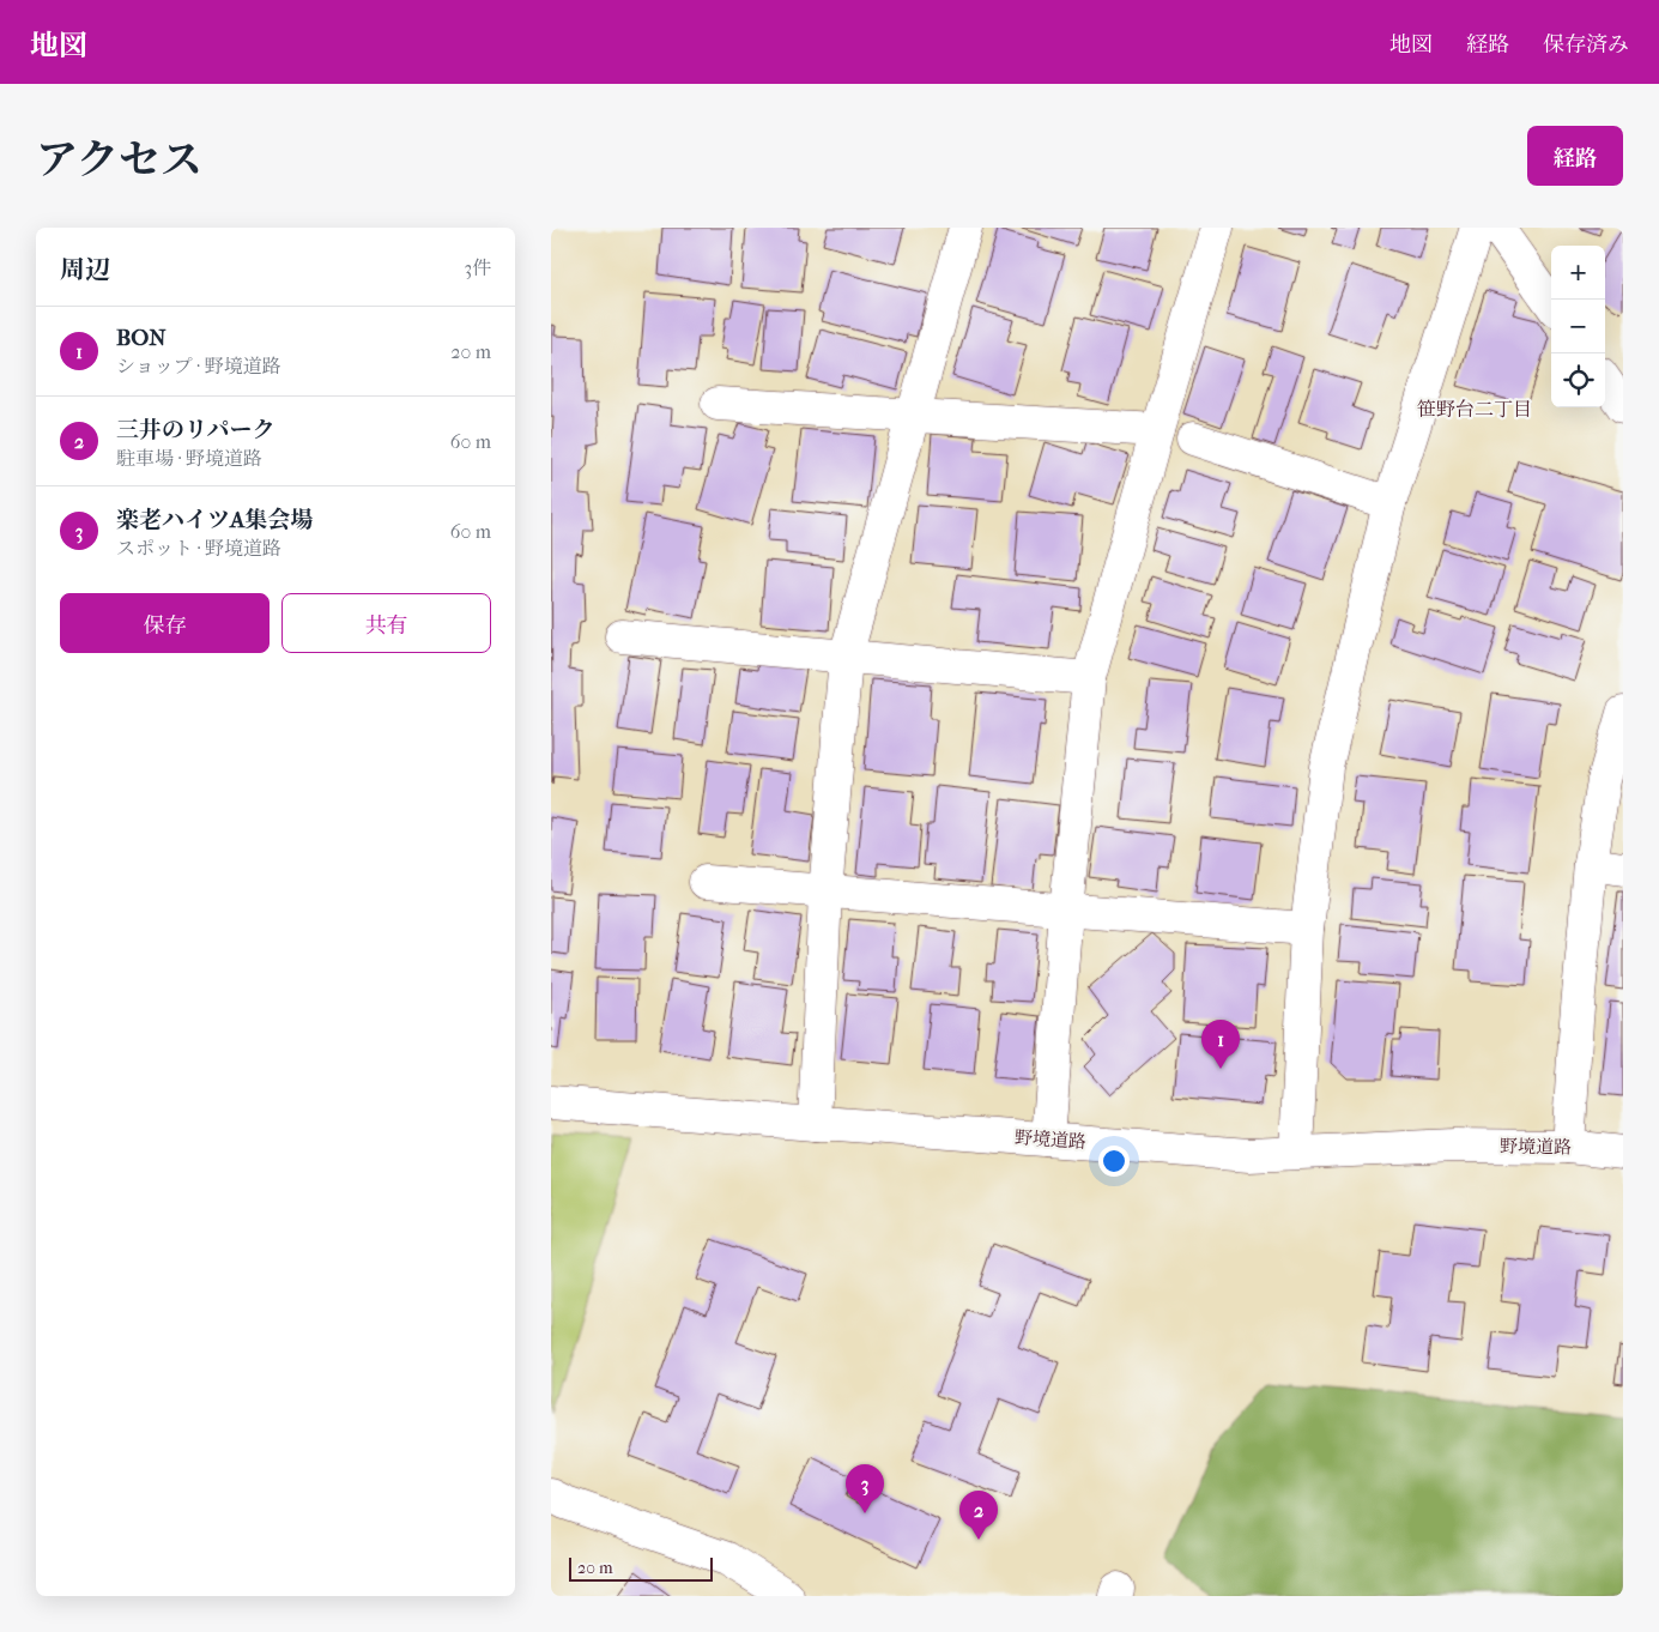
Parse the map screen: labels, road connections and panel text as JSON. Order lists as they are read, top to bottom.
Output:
{
  "streets": {
    "street": ["野境道路"]
  },
  "districts": ["笹野台二丁目"],
  "scale_bar": "20 m",
  "page": {
    "header": "地図",
    "nav": ["地図", "経路", "保存済み"],
    "title": "アクセス",
    "buttons": [
      "経路",
      ["保存", "共有"]
    ],
    "heading": ["周辺", "3件"],
    "map_buttons": ["+", "−"],
    "list": [
      {
        "mark": "1",
        "name": "BON",
        "note": "ショップ · 野境道路",
        "value": "20 m"
      },
      {
        "mark": "2",
        "name": "三井のリパーク",
        "note": "駐車場 · 野境道路",
        "value": "60 m"
      },
      {
        "mark": "3",
        "name": "楽老ハイツA集会場",
        "note": "スポット · 野境道路",
        "value": "60 m"
      }
    ],
    "pins": ["1", "3", "2"],
    "scale": "20 m"
  }
}
